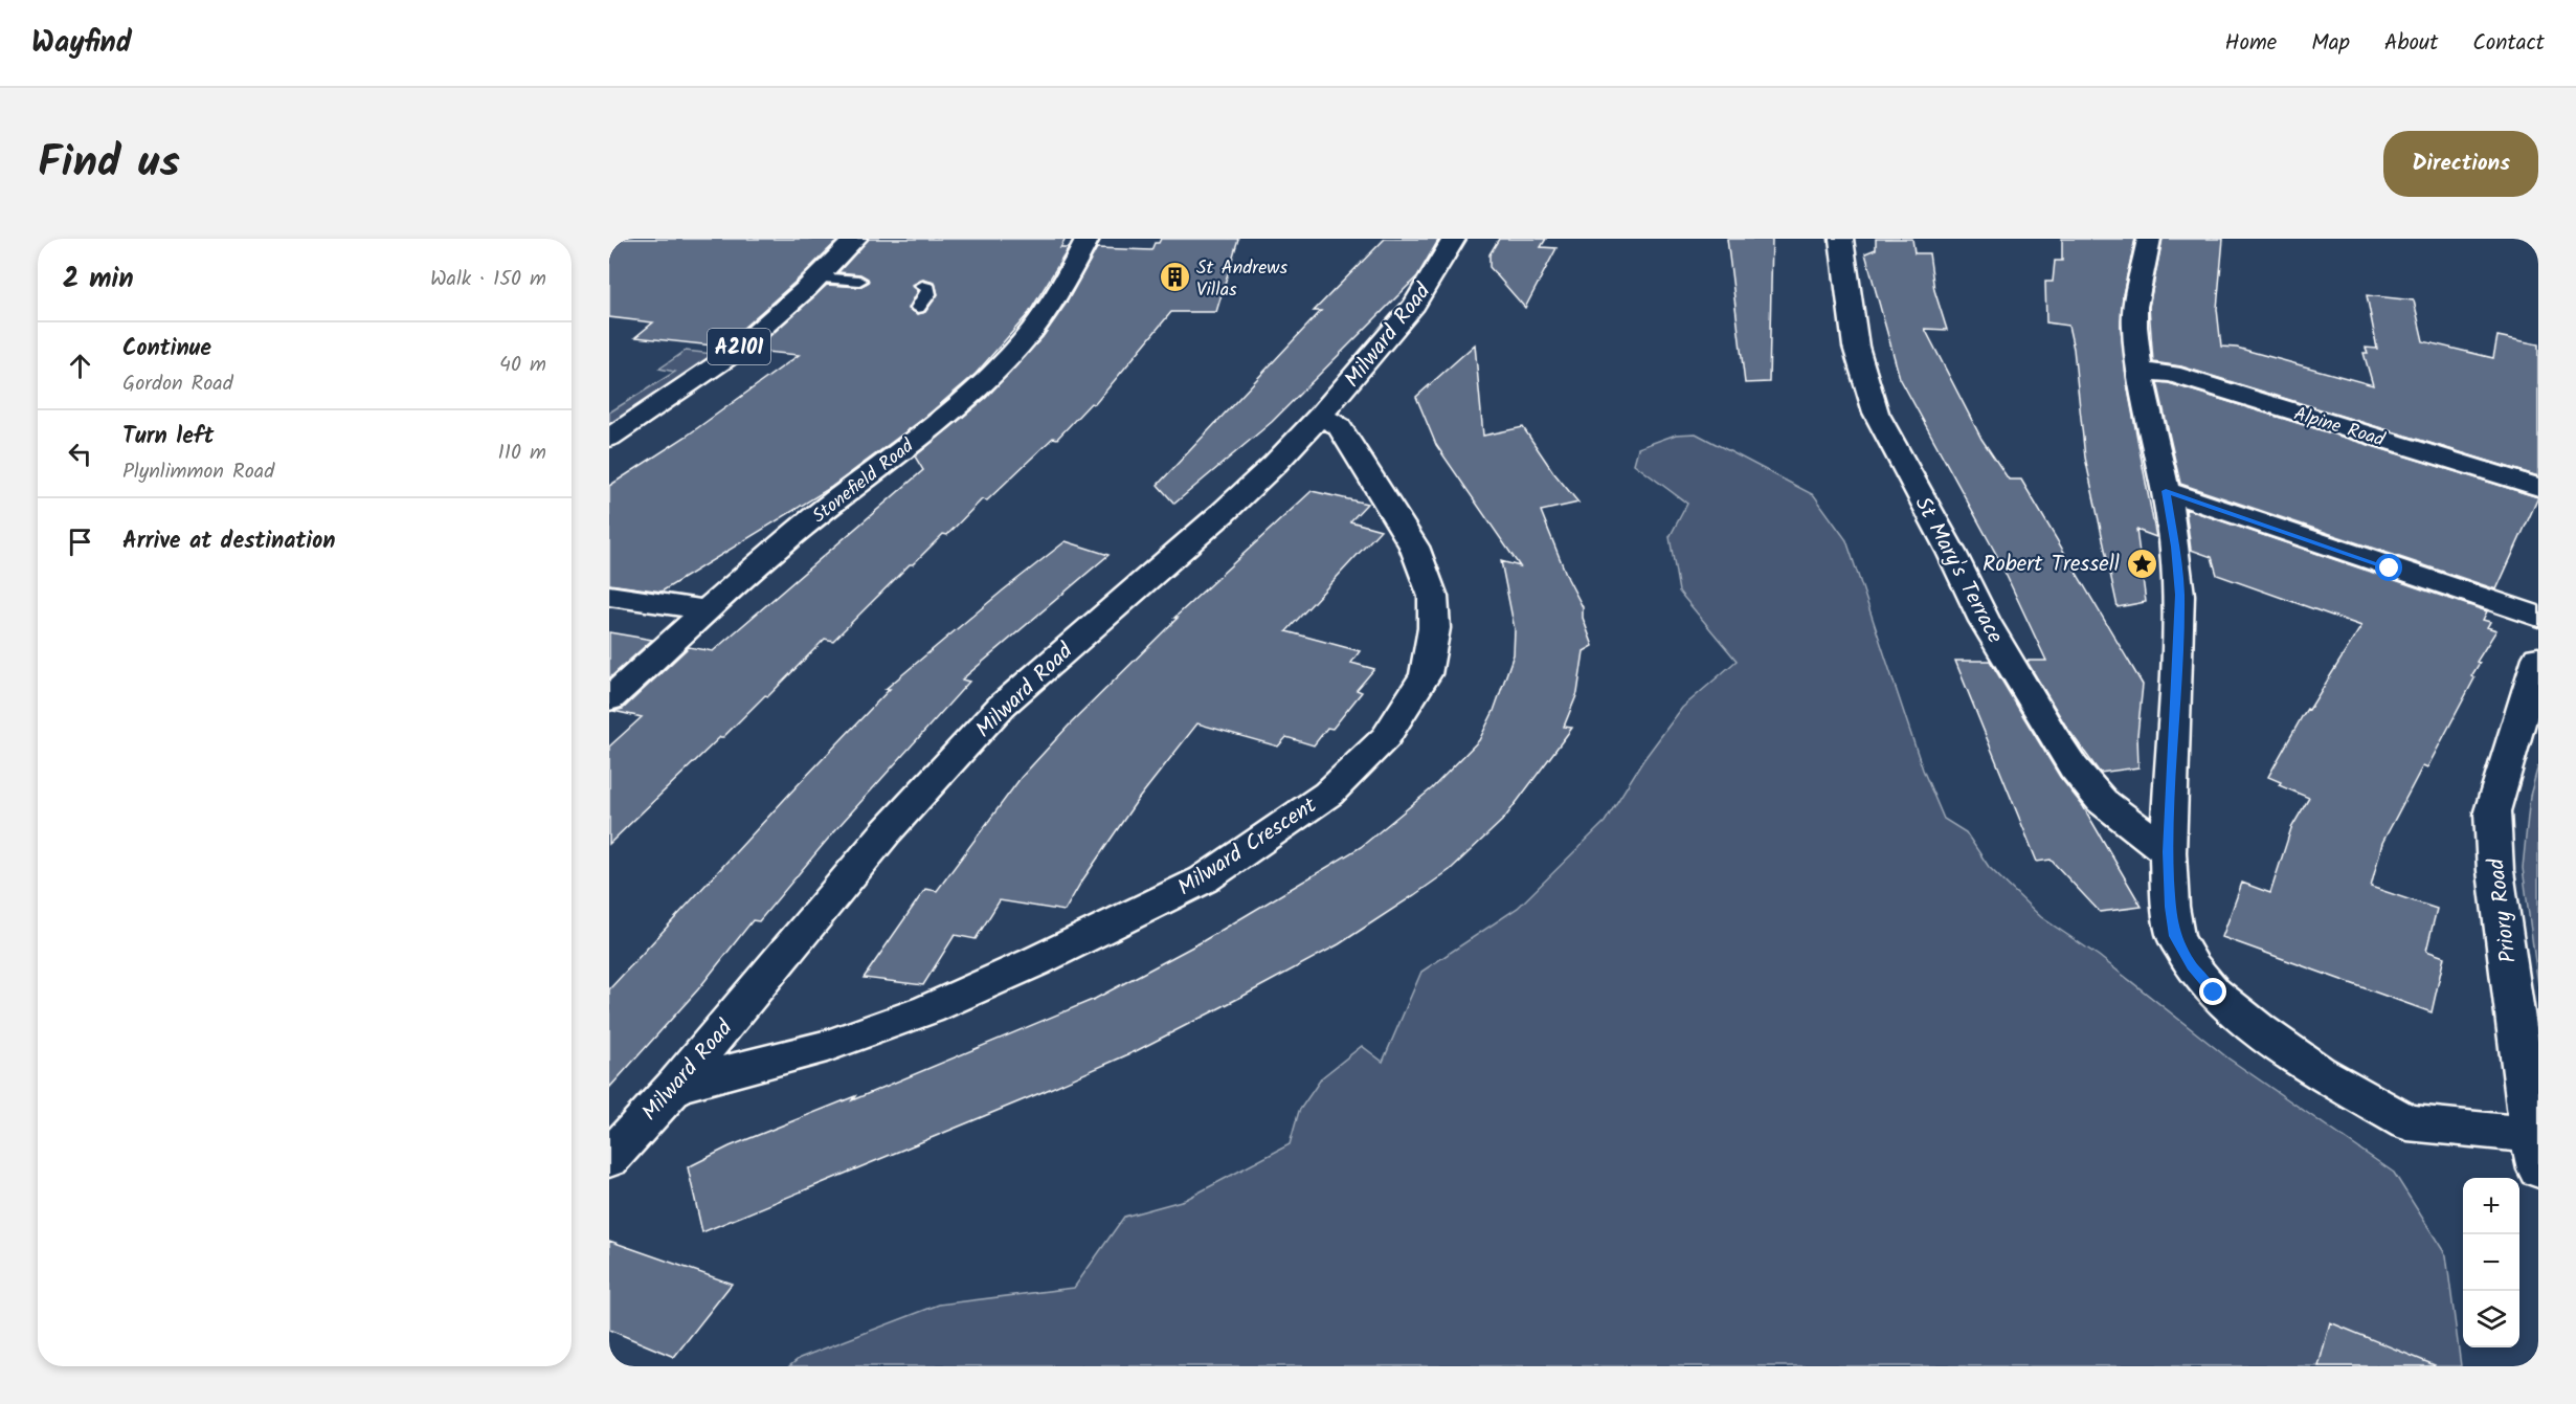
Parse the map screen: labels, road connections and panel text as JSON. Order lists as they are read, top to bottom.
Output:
{
  "streets": {
    "street": [
      "Milward Road",
      "A2101",
      "Alpine Road",
      "Stonefield Road",
      "St Mary's Terrace",
      "Milward Crescent",
      "Priory Road"
    ]
  },
  "crossings": [
    ["Milward Road", "Milward Crescent"]
  ],
  "places": {
    "building": ["St Andrews Villas"],
    "place": ["Robert Tressell"]
  },
  "page": {
    "header": "Wayfind",
    "nav": [
      "Home",
      "Map",
      "About",
      "Contact"
    ],
    "title": "Find us",
    "buttons": "Directions",
    "heading": ["2 min", "Walk · 150 m"],
    "list": [
      ["Continue", "Gordon Road", "40 m"],
      ["Turn left", "Plynlimmon Road", "110 m"],
      "Arrive at destination"
    ],
    "map_buttons": ["+", "−"]
  }
}
